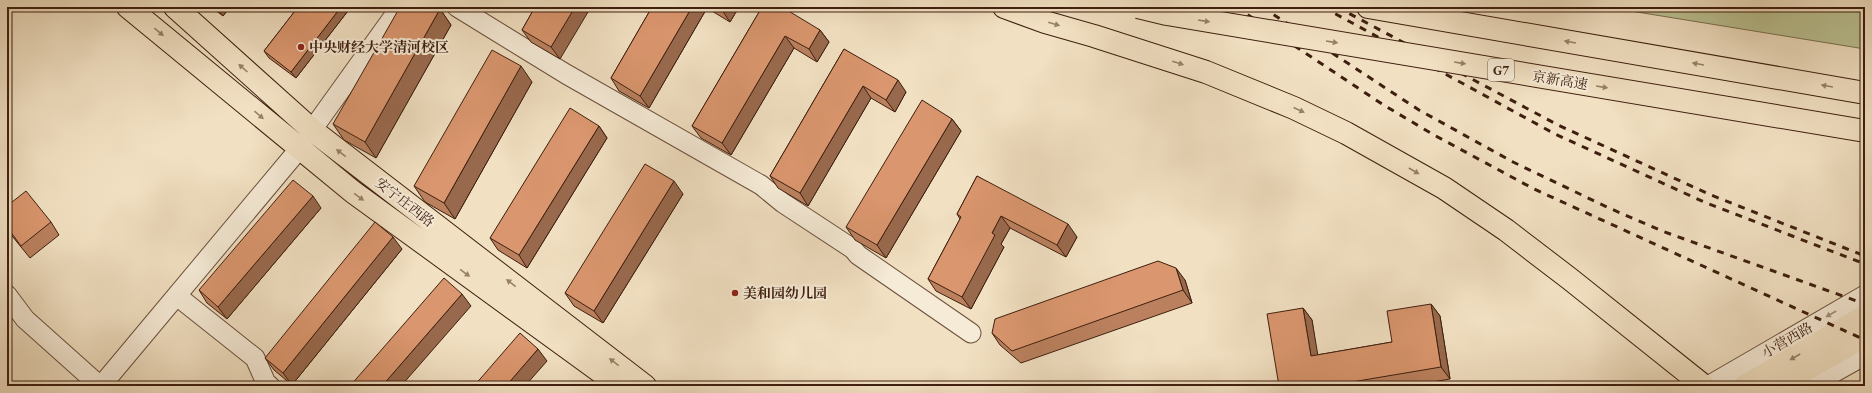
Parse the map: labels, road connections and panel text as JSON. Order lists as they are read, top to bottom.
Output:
{
  "streets": {
    "main road": [
      "G7",
      "京新高速",
      "安宁庄西路",
      "小营西路"
    ]
  },
  "one_way": ["小营西路"],
  "places": ["中央财经大学清河校区", "美和园幼儿园"]
}
